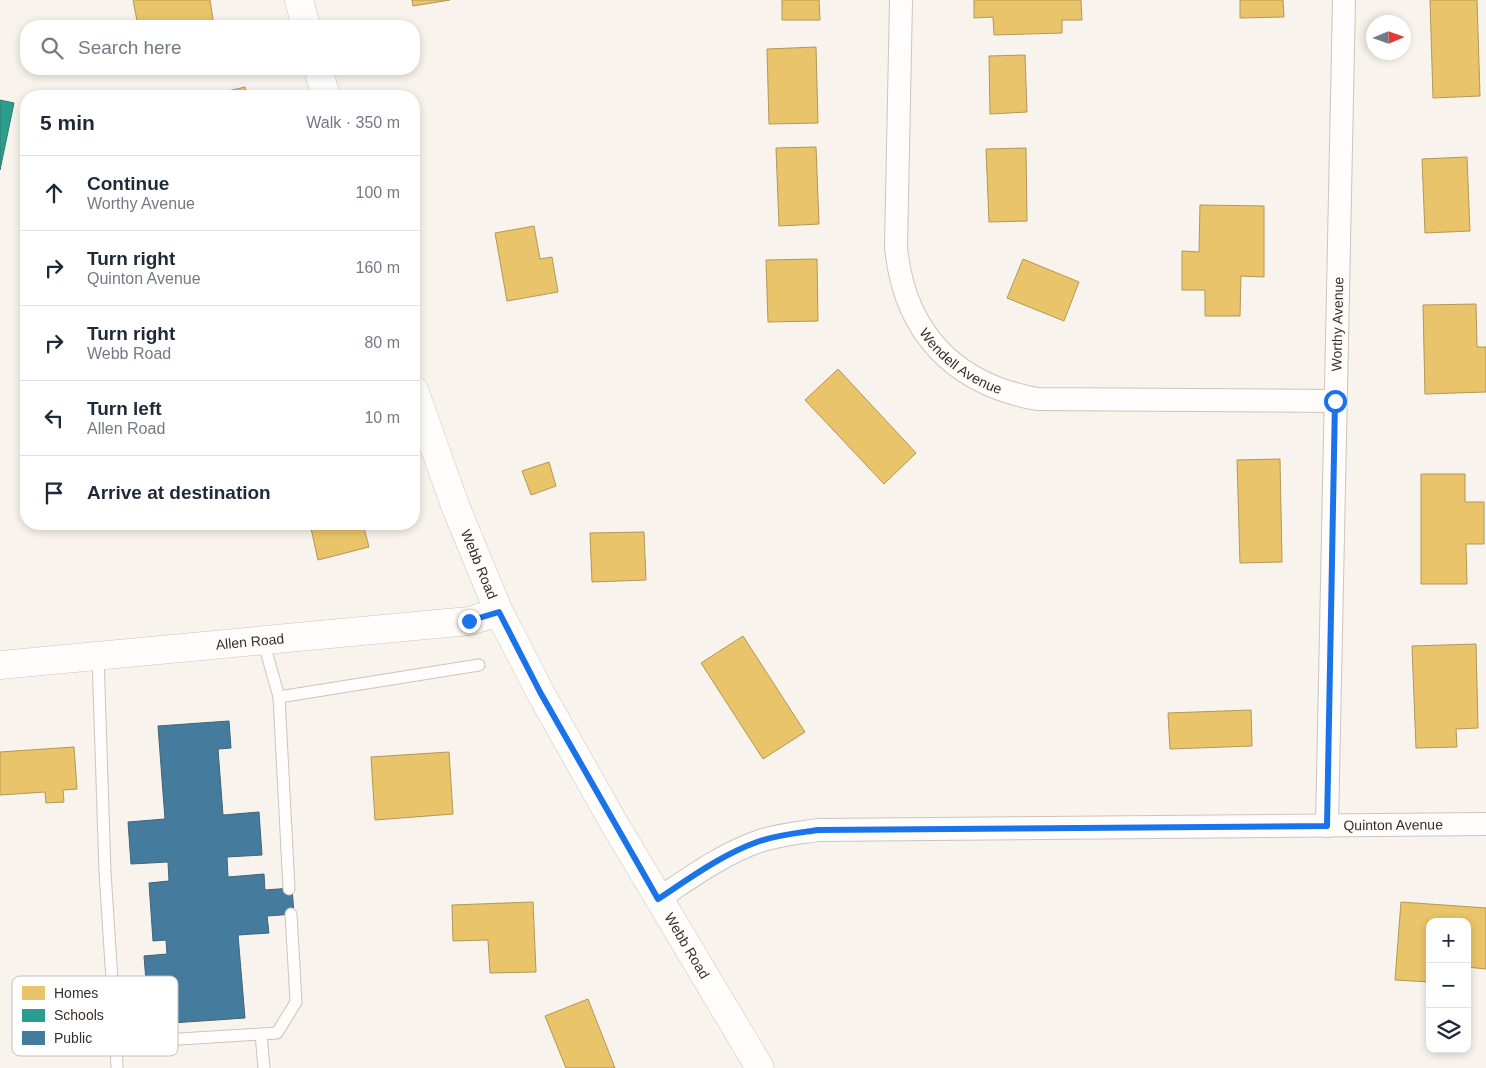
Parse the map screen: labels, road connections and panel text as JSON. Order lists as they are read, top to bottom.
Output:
{
  "streets": {
    "street": [
      "Worthy Avenue",
      "Wendell Avenue",
      "Webb Road",
      "Allen Road",
      "Quinton Avenue"
    ]
  },
  "crossings": [
    ["Worthy Avenue", "Wendell Avenue"],
    ["Worthy Avenue", "Quinton Avenue"],
    ["Webb Road", "Allen Road"],
    ["Webb Road", "Quinton Avenue"]
  ],
  "legend": ["Homes", "Schools", "Public"],
  "north": "right",
  "page": {
    "search": "Search here",
    "heading": ["5 min", "Walk · 350 m"],
    "list": [
      ["Continue", "Worthy Avenue", "100 m"],
      ["Turn right", "Quinton Avenue", "160 m"],
      ["Turn right", "Webb Road", "80 m"],
      ["Turn left", "Allen Road", "10 m"],
      "Arrive at destination"
    ],
    "map_buttons": ["+", "−"]
  }
}
